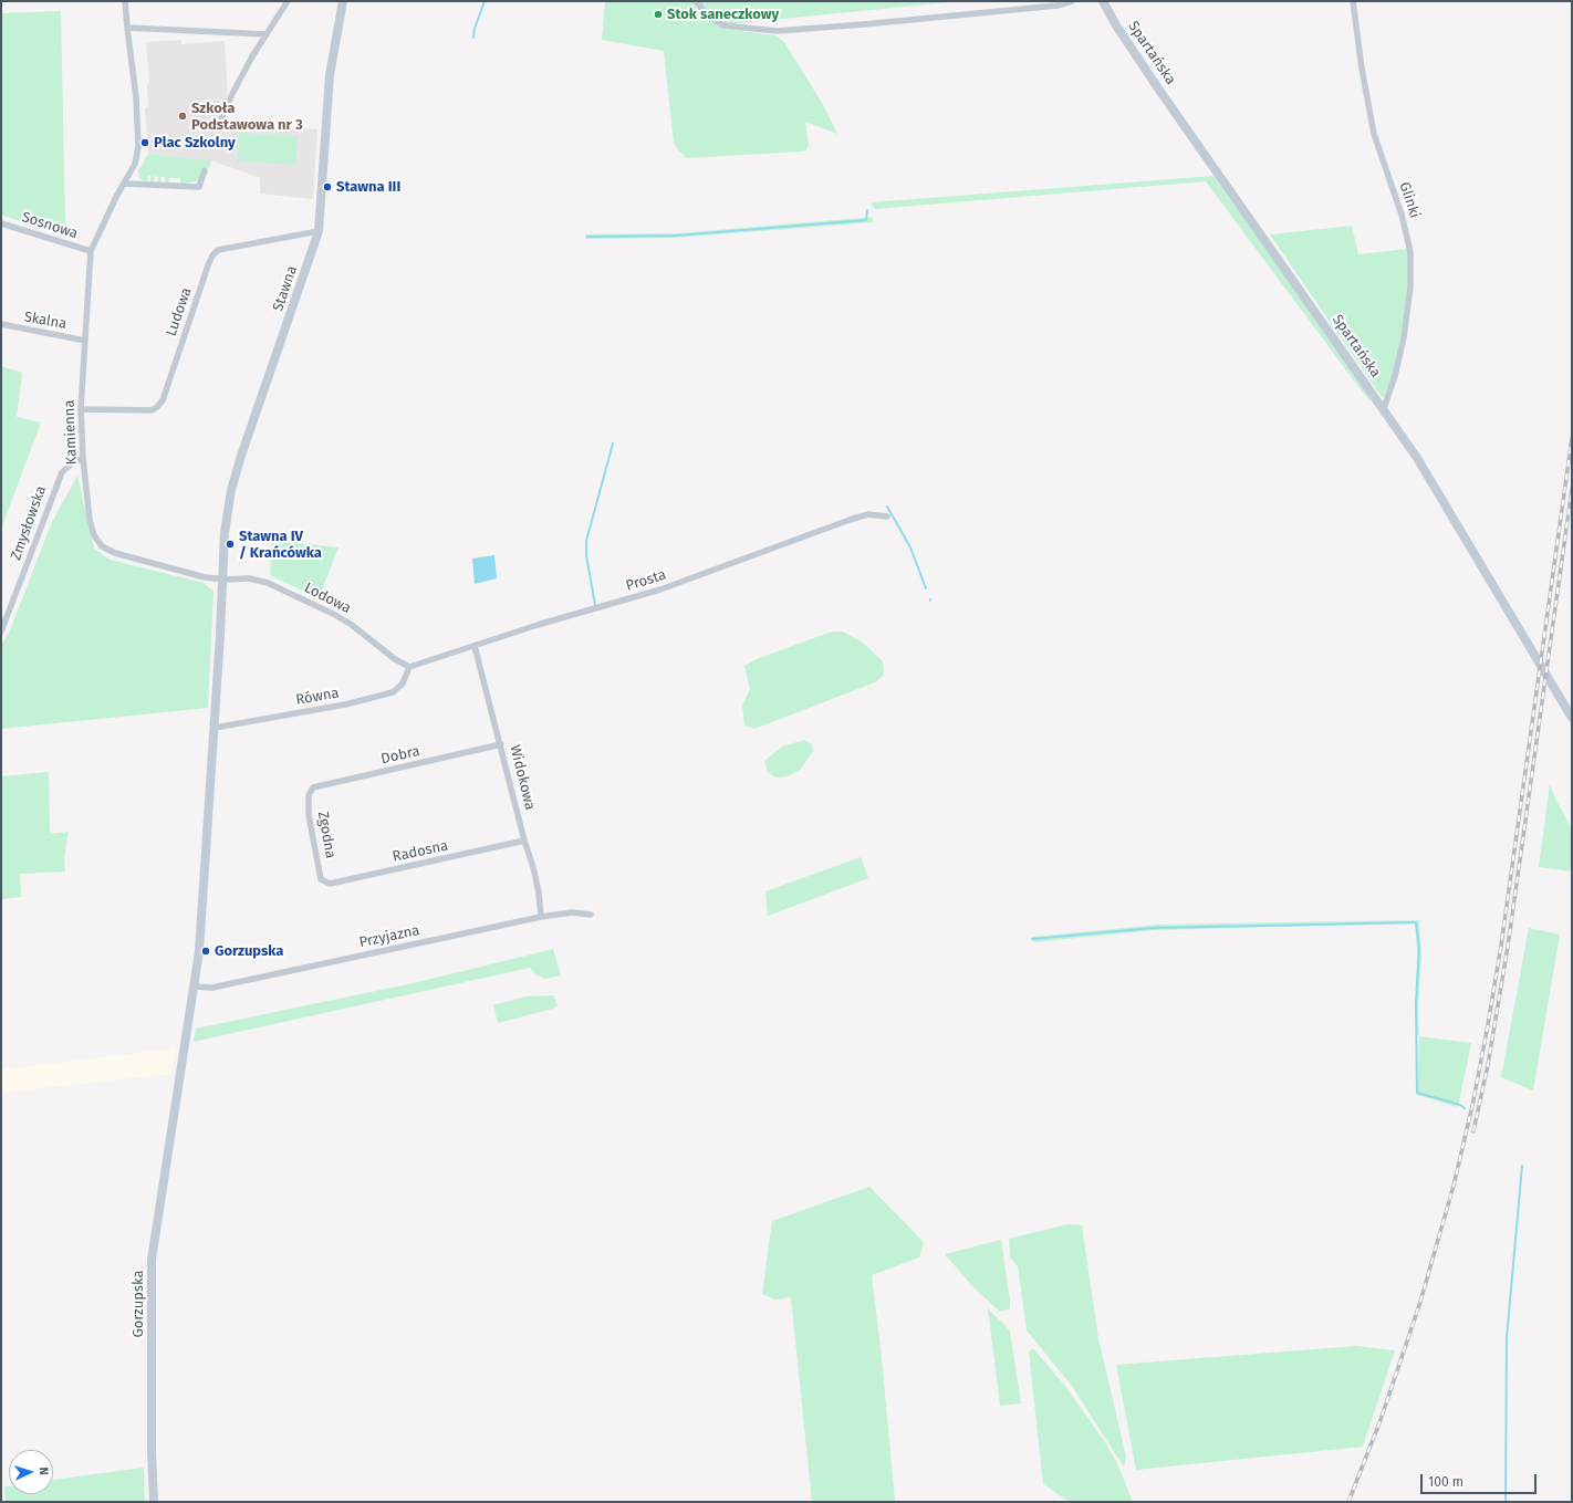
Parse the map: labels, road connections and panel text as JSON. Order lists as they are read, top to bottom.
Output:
{
  "streets": {
    "street": [
      "Spartańska",
      "Glinki",
      "Sosnowa",
      "Stawna",
      "Ludowa",
      "Skalna",
      "Kamienna",
      "Zmysłowska",
      "Prosta",
      "Lodowa",
      "Równa",
      "Dobra",
      "Widokowa",
      "Zgodna",
      "Radosna",
      "Przyjazna",
      "Gorzupska"
    ]
  },
  "crossings": [
    ["Spartańska", "Glinki"],
    ["Sosnowa", "Kamienna"],
    ["Stawna", "Ludowa"],
    ["Stawna", "Kamienna"],
    ["Stawna", "Lodowa"],
    ["Stawna", "Gorzupska"],
    ["Ludowa", "Kamienna"],
    ["Skalna", "Kamienna"],
    ["Kamienna", "Zmysłowska"],
    ["Kamienna", "Lodowa"],
    ["Kamienna", "Gorzupska"],
    ["Prosta", "Lodowa"],
    ["Prosta", "Równa"],
    ["Prosta", "Widokowa"],
    ["Lodowa", "Równa"],
    ["Lodowa", "Gorzupska"],
    ["Równa", "Gorzupska"],
    ["Dobra", "Widokowa"],
    ["Dobra", "Zgodna"],
    ["Widokowa", "Radosna"],
    ["Widokowa", "Przyjazna"],
    ["Zgodna", "Radosna"],
    ["Przyjazna", "Gorzupska"]
  ],
  "places": [
    "Stok saneczkowy",
    "Szkoła Podstawowa nr 3",
    "Plac Szkolny",
    "Stawna III",
    "Stawna IV / Krańcówka",
    "Gorzupska"
  ],
  "scale_bar": "100 m",
  "north": "right"
}
